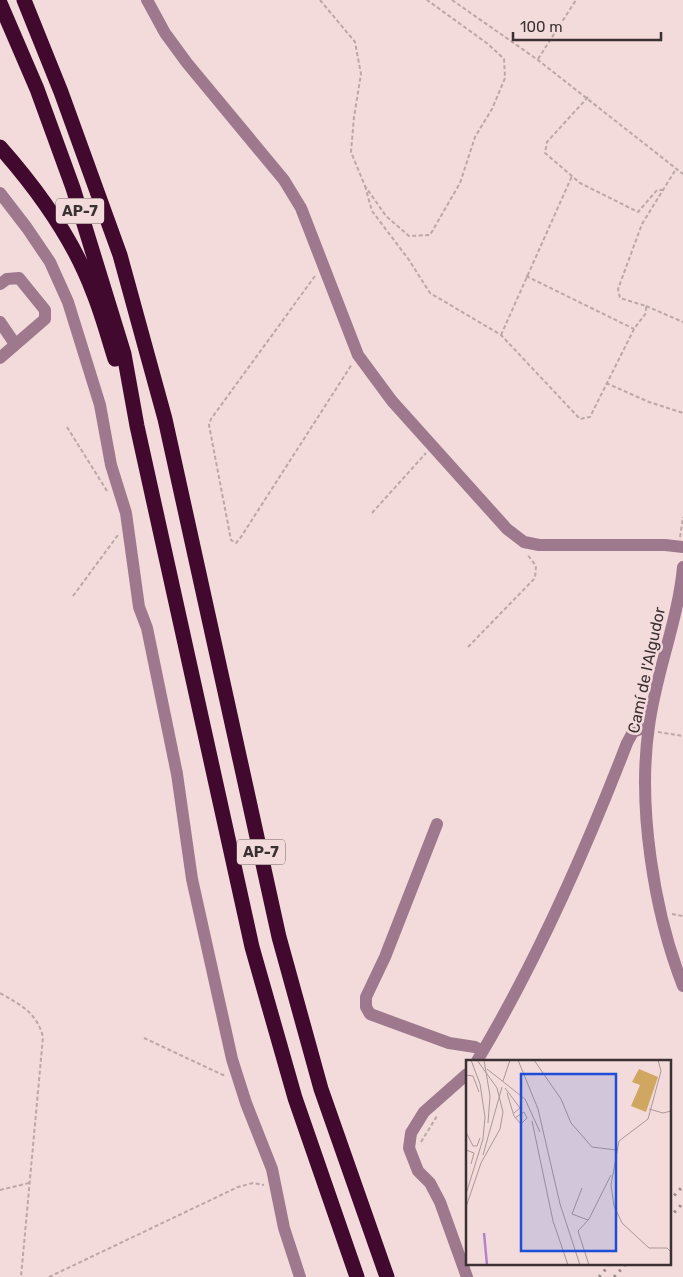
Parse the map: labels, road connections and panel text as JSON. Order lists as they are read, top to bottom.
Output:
{
  "streets": {
    "highway": ["AP-7"],
    "street": ["Camí de l'Algudor"]
  },
  "scale_bar": "100 m"
}
